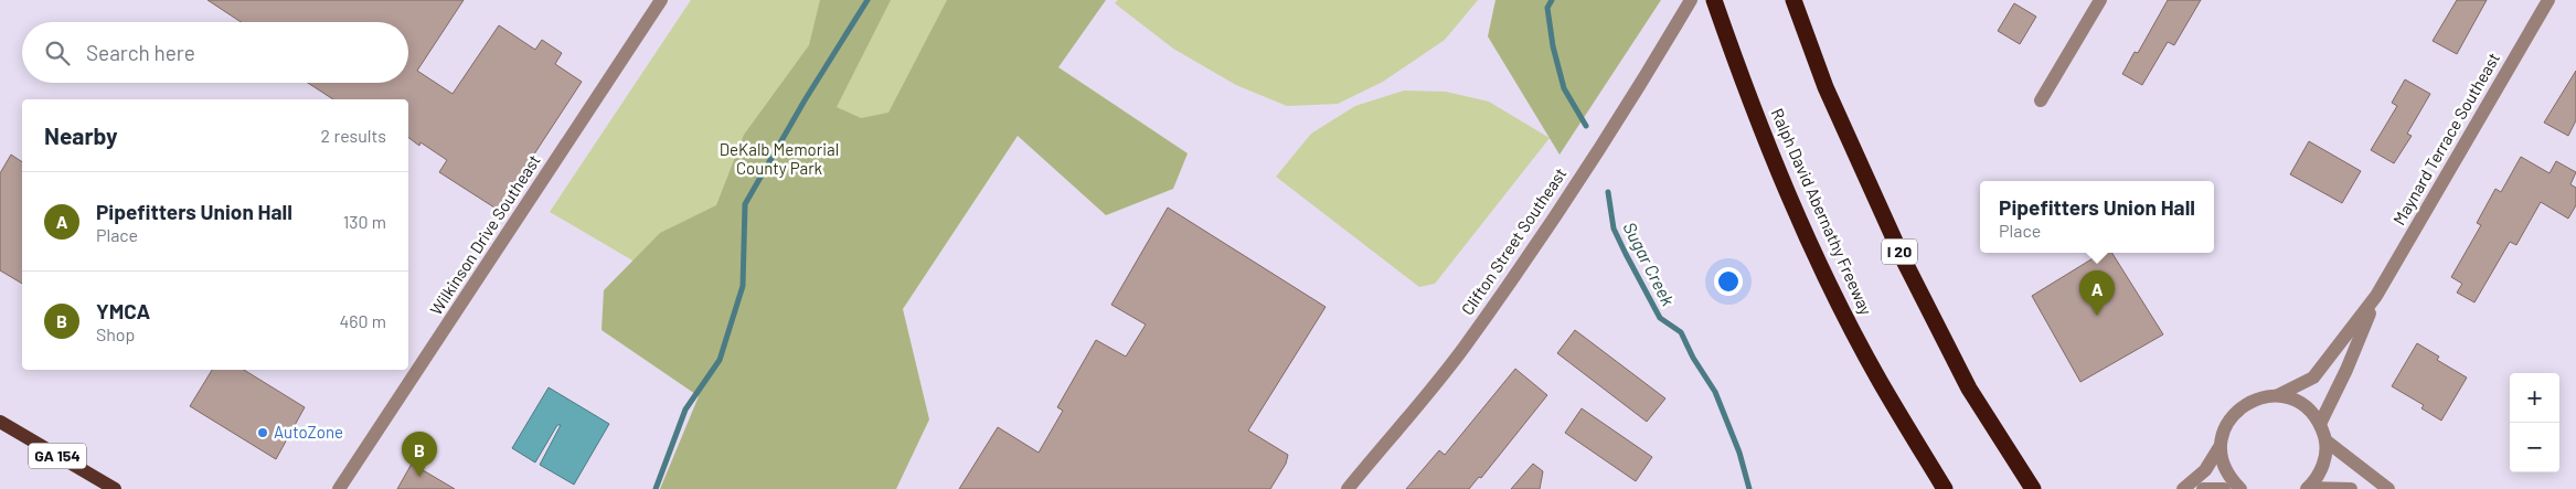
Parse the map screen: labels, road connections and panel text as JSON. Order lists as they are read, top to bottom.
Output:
{
  "streets": {
    "highway": ["Ralph David Abernathy Freeway", "I 20"],
    "main road": ["GA 154"],
    "street": ["Maynard Terrace Southeast", "Wilkinson Drive Southeast", "Clifton Street Southeast"]
  },
  "water": ["Sugar Creek"],
  "parks": ["DeKalb Memorial County Park"],
  "places": ["AutoZone"],
  "page": {
    "search": "Search here",
    "heading": ["Nearby", "2 results"],
    "list": [
      {
        "mark": "A",
        "name": "Pipefitters Union Hall",
        "note": "Place",
        "value": "130 m"
      },
      {
        "mark": "B",
        "name": "YMCA",
        "note": "Shop",
        "value": "460 m"
      }
    ],
    "popup": ["Pipefitters Union Hall", "Place"],
    "pins": ["A", "B"],
    "map_buttons": ["+", "−"]
  }
}
